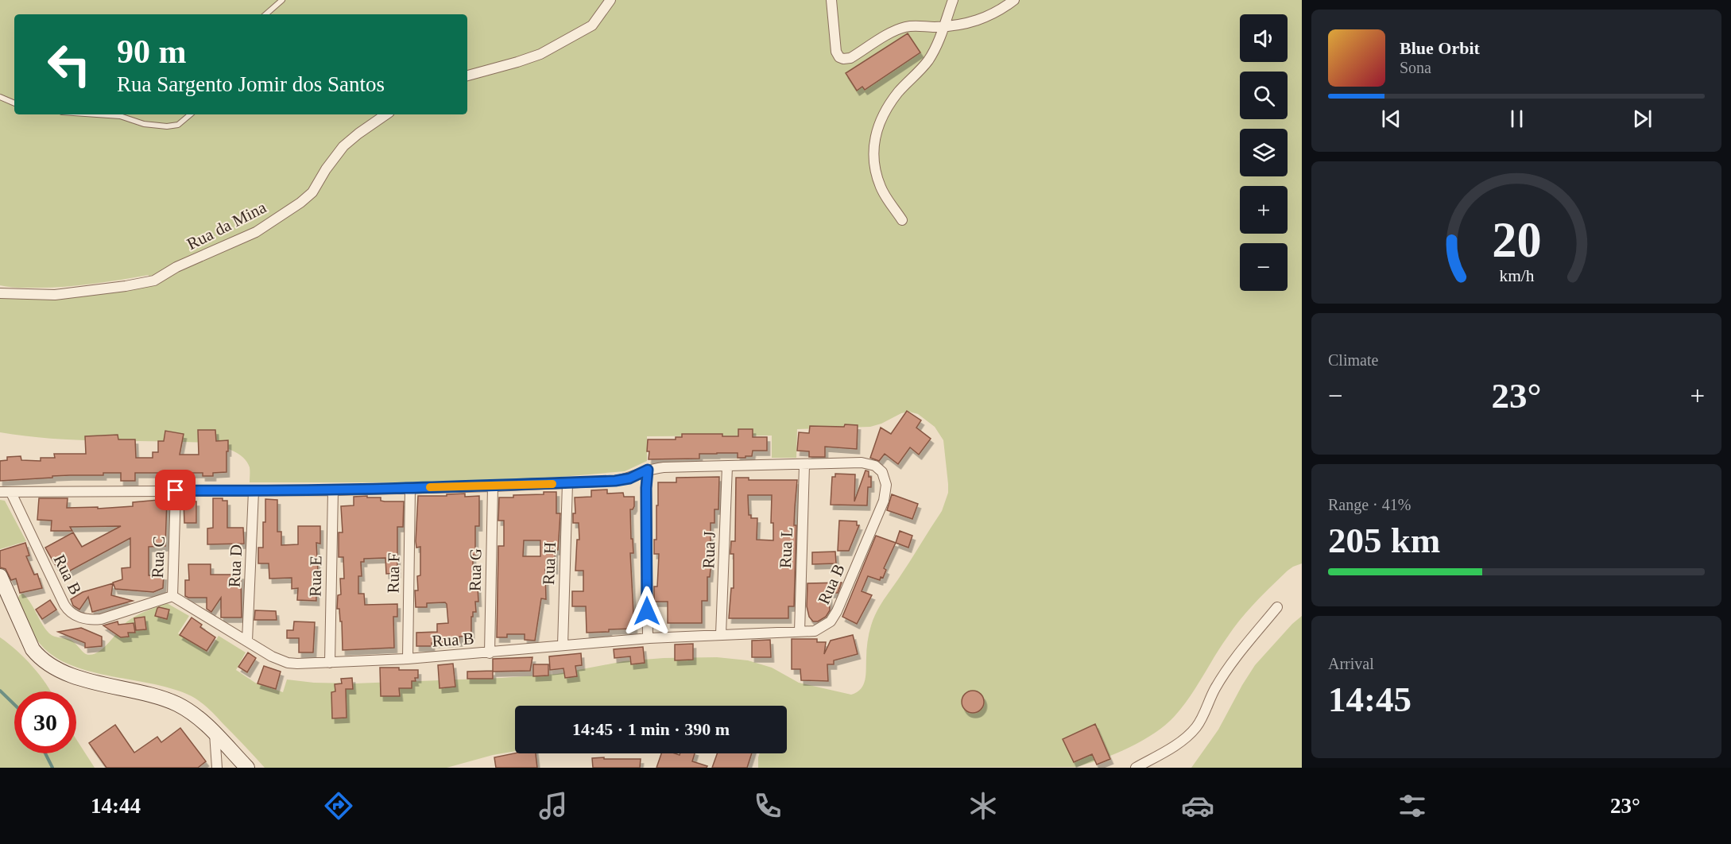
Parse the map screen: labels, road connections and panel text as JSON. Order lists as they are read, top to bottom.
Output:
{
  "streets": {
    "street": [
      "Rua da Mina",
      "Rua L",
      "Rua J",
      "Rua C",
      "Rua H",
      "Rua D",
      "Rua G",
      "Rua F",
      "Rua B",
      "Rua E"
    ]
  },
  "crossings": [
    ["Rua L", "Rua B"],
    ["Rua J", "Rua B"],
    ["Rua C", "Rua B"],
    ["Rua H", "Rua B"],
    ["Rua D", "Rua B"],
    ["Rua G", "Rua B"],
    ["Rua F", "Rua B"],
    ["Rua B", "Rua E"]
  ],
  "page": {
    "map_buttons": ["+", "−"],
    "turn": ["90 m", "Rua Sargento Jomir dos Santos"],
    "song": ["Blue Orbit", "Sona"],
    "tile": [
      "Climate",
      ["Range · 41%", "205 km"],
      ["Arrival", "14:45"]
    ],
    "heat": ["−", "23°", "+"],
    "limit": "30",
    "trip": "14:45 · 1 min · 390 m",
    "tabs": ["14:44", "23°"],
    "gauge": ["20", "km/h"]
  }
}
